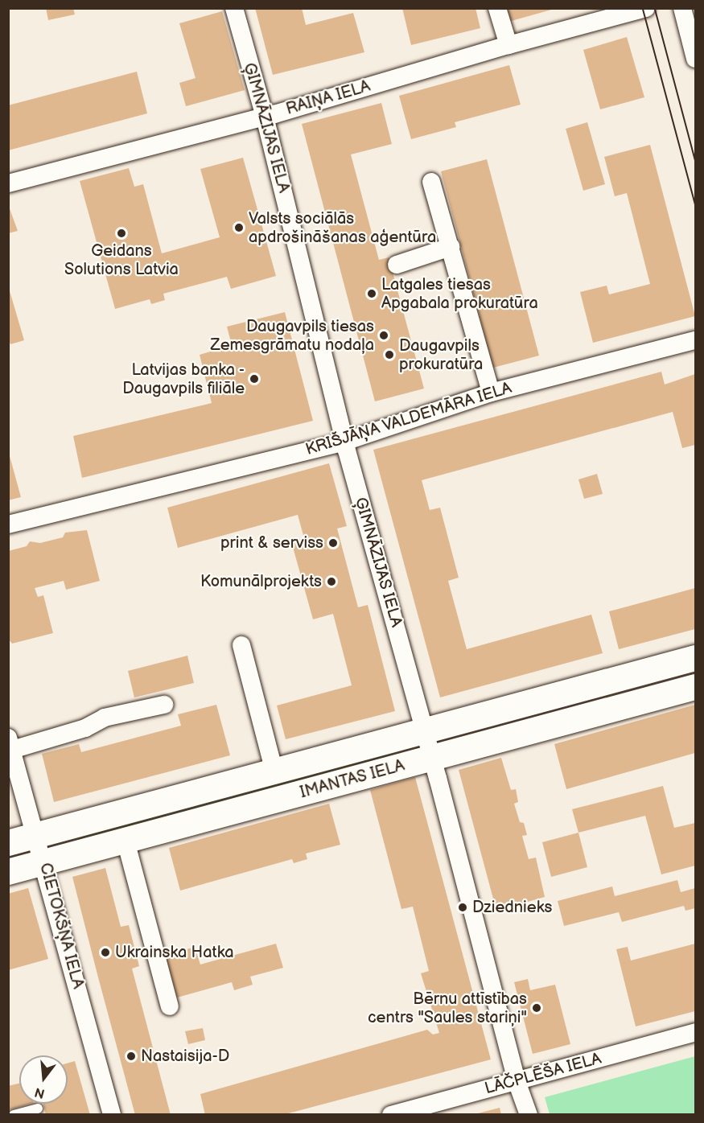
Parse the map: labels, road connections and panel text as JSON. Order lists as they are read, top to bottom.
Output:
{
  "streets": {
    "street": [
      "RAIŅA IELA",
      "ĢIMNĀZIJAS IELA",
      "KRIŠJĀŅA VALDEMĀRA IELA",
      "IMANTAS IELA",
      "CIETOKŠŅA IELA",
      "LĀČPLĒŠA IELA"
    ]
  },
  "crossings": [
    ["RAIŅA IELA", "ĢIMNĀZIJAS IELA"],
    ["ĢIMNĀZIJAS IELA", "KRIŠJĀŅA VALDEMĀRA IELA"],
    ["ĢIMNĀZIJAS IELA", "IMANTAS IELA"],
    ["ĢIMNĀZIJAS IELA", "LĀČPLĒŠA IELA"],
    ["IMANTAS IELA", "CIETOKŠŅA IELA"]
  ],
  "places": [
    "Valsts sociālās apdrošināšanas aģentūra",
    "Geidans Solutions Latvia",
    "Latgales tiesas Apgabala prokuratūra",
    "Daugavpils tiesas Zemesgrāmatu nodaļa",
    "Daugavpils prokuratūra",
    "Latvijas banka - Daugavpils filiāle",
    "print & serviss",
    "Komunālprojekts",
    "Dziednieks",
    "Ukrainska Hatka",
    "Bērnu attīstības centrs \"Saules stariņi\"",
    "Nastaisija-D"
  ],
  "north": "bottom"
}
